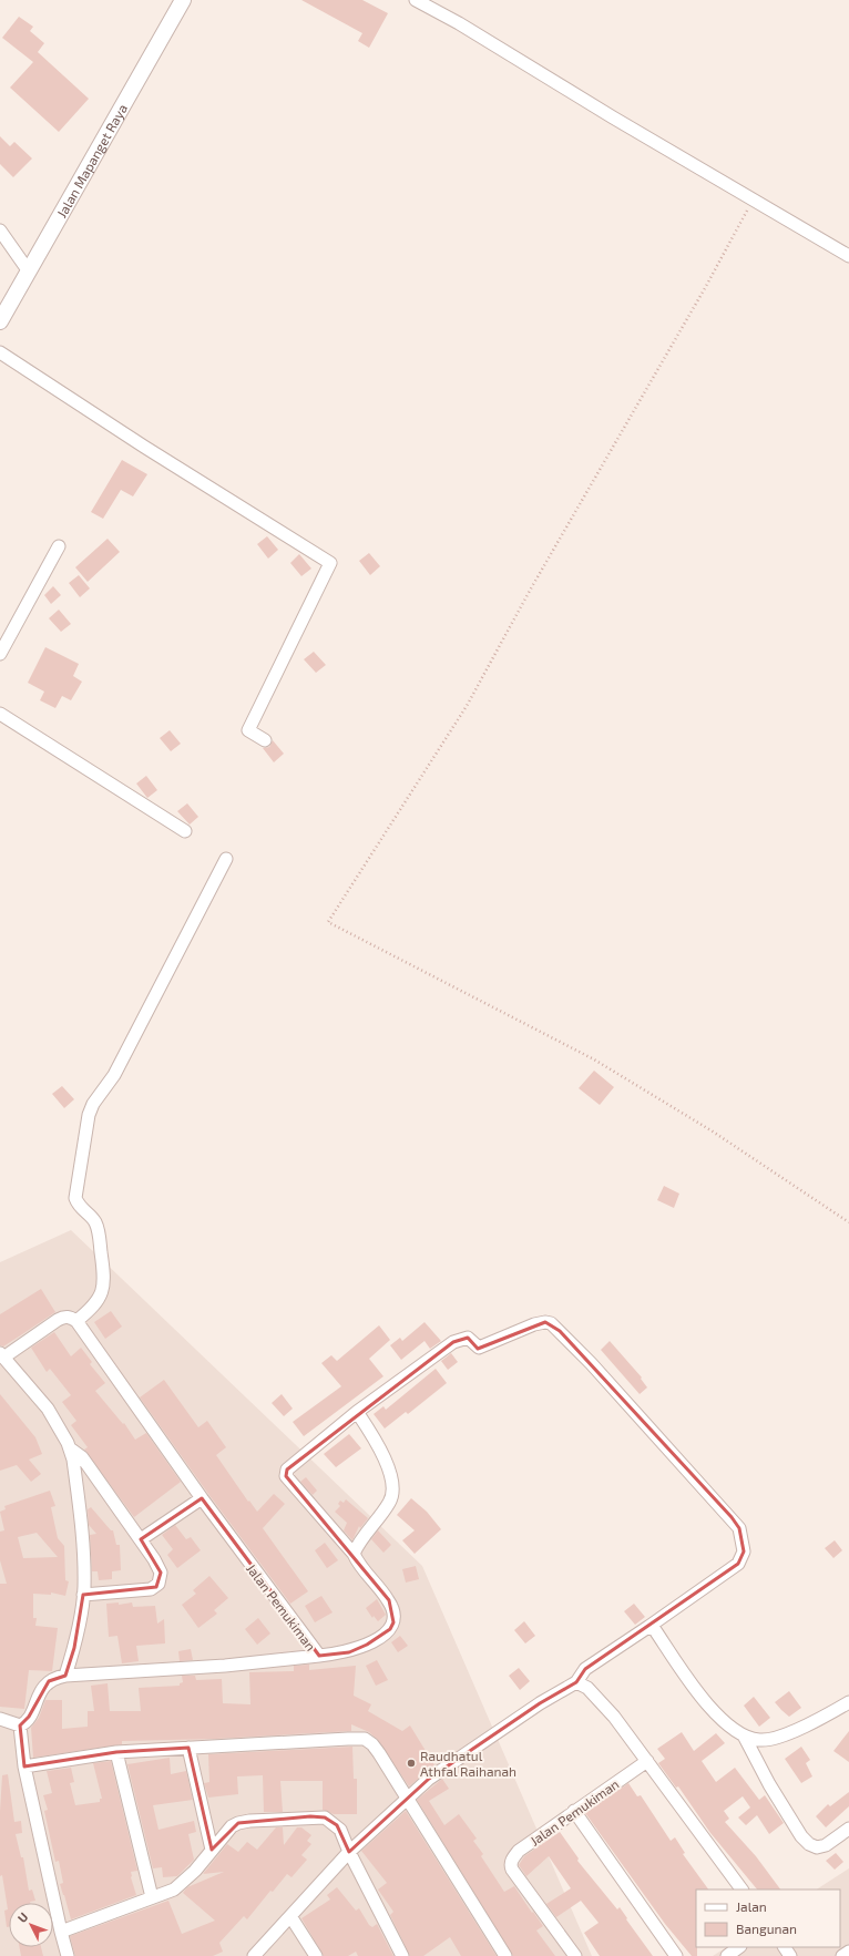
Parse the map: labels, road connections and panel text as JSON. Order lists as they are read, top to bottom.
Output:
{
  "streets": {
    "street": ["Jalan Mapanget Raya", "Jalan Pemukiman"]
  },
  "places": ["Raudhatul Athfal Raihanah"],
  "legend": ["Jalan", "Bangunan"],
  "north": "top left"
}
